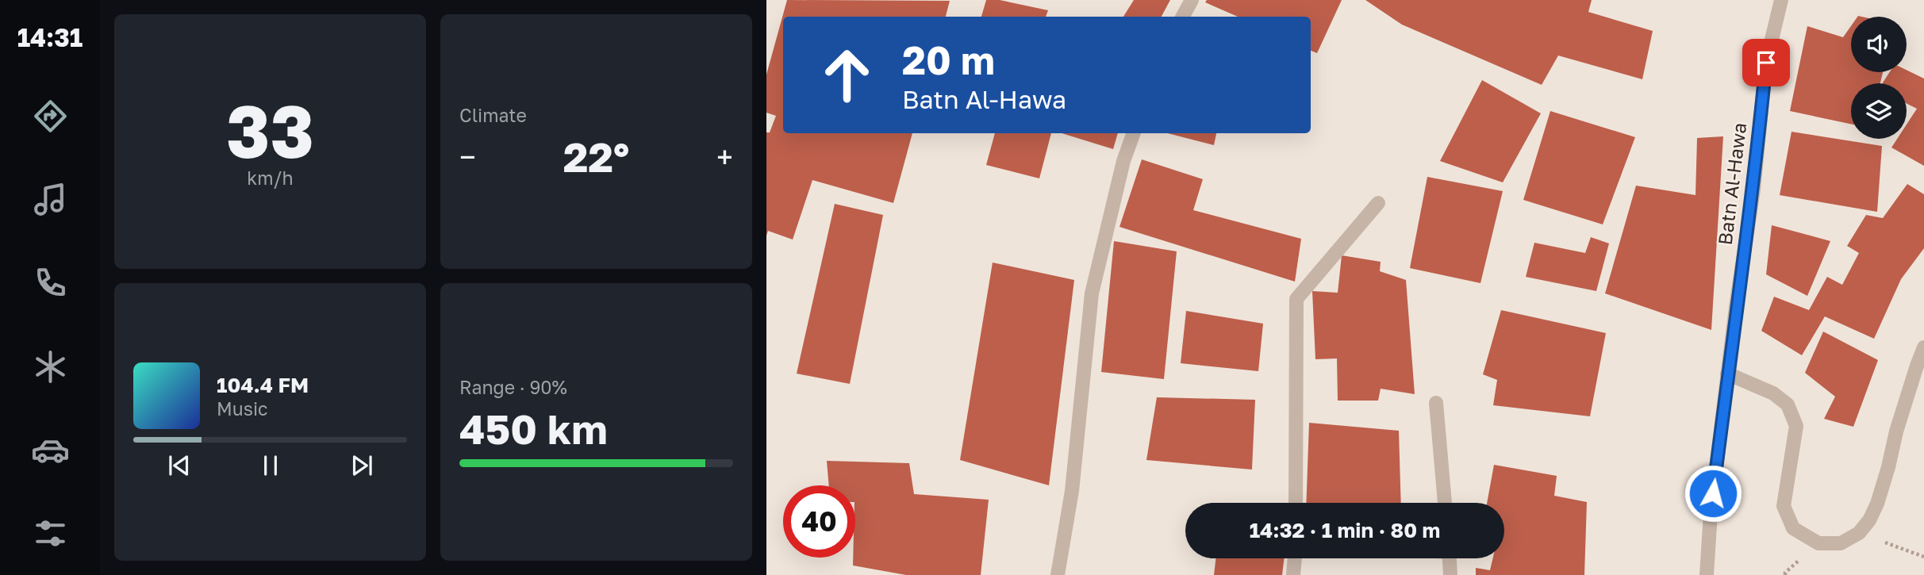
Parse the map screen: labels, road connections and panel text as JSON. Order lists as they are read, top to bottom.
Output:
{
  "streets": {
    "street": ["Batn Al-Hawa"]
  },
  "page": {
    "tabs": "14:31",
    "tile": [
      ["33", "km/h"],
      "Climate",
      ["Range · 90%", "450 km"]
    ],
    "turn": ["20 m", "Batn Al-Hawa"],
    "heat": ["−", "22°", "+"],
    "song": ["104.4 FM", "Music"],
    "limit": "40",
    "trip": "14:32 · 1 min · 80 m"
  }
}
